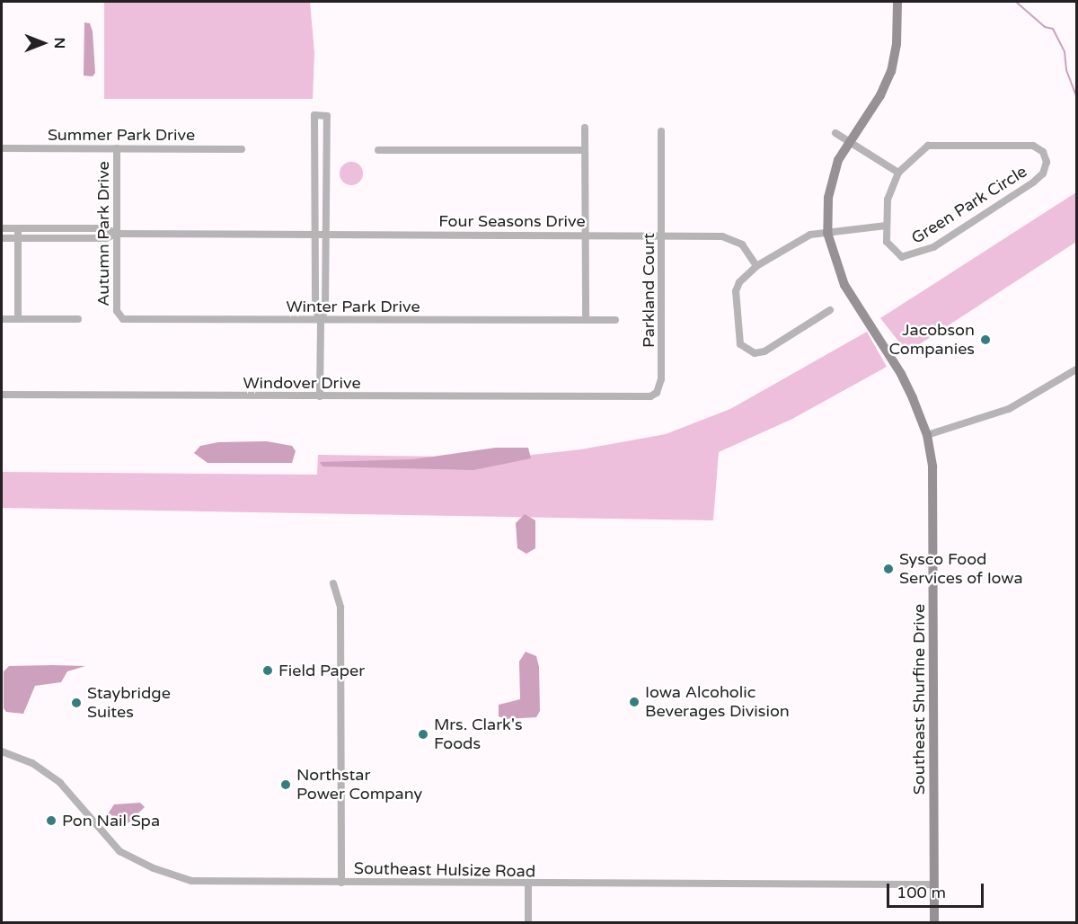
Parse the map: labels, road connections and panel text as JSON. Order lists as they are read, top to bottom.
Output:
{
  "streets": {
    "street": [
      "Summer Park Drive",
      "Green Park Circle",
      "Four Seasons Drive",
      "Autumn Park Drive",
      "Parkland Court",
      "Winter Park Drive",
      "Windover Drive",
      "Southeast Shurfine Drive",
      "Southeast Hulsize Road"
    ]
  },
  "crossings": [
    ["Summer Park Drive", "Autumn Park Drive"],
    ["Four Seasons Drive", "Autumn Park Drive"],
    ["Four Seasons Drive", "Parkland Court"],
    ["Autumn Park Drive", "Winter Park Drive"],
    ["Parkland Court", "Windover Drive"],
    ["Southeast Shurfine Drive", "Southeast Hulsize Road"]
  ],
  "places": [
    "Jacobson Companies",
    "Sysco Food Services of Iowa",
    "Field Paper",
    "Iowa Alcoholic Beverages Division",
    "Staybridge Suites",
    "Mrs. Clark's Foods",
    "Northstar Power Company",
    "Pon Nail Spa"
  ],
  "scale_bar": "100 m",
  "north": "right"
}
